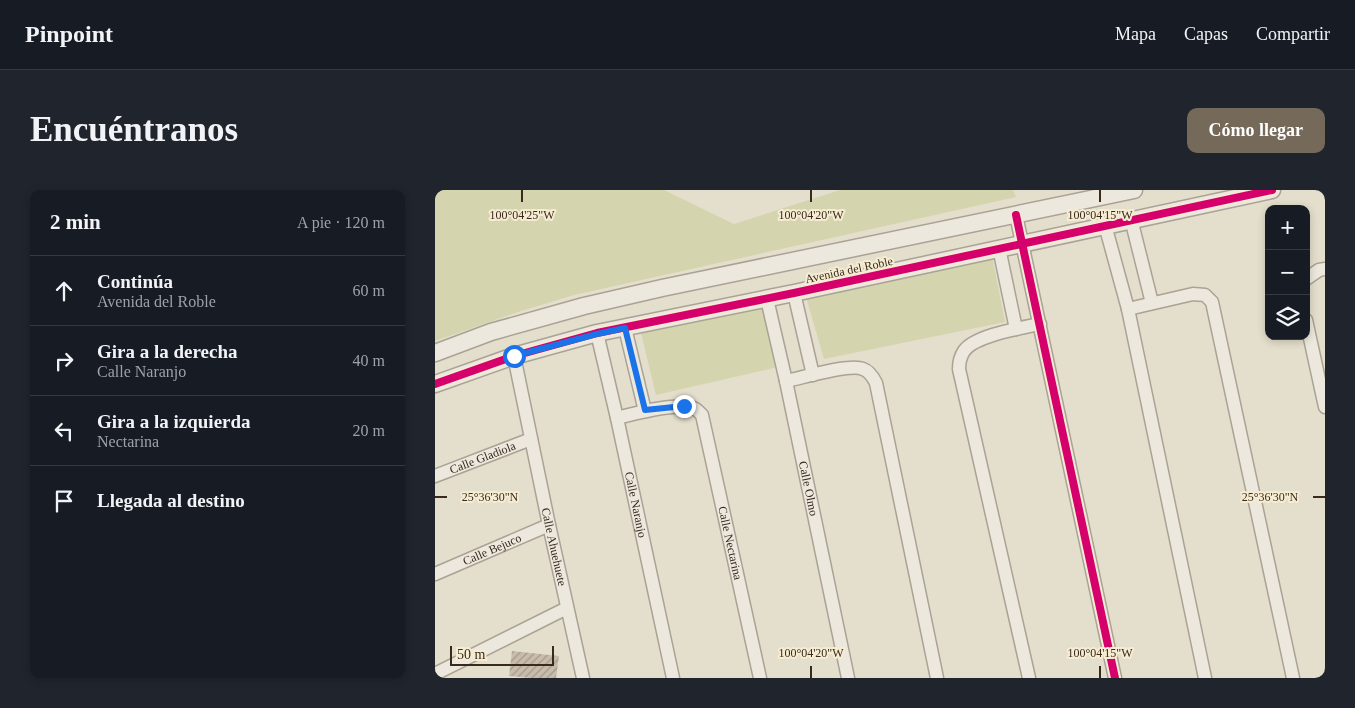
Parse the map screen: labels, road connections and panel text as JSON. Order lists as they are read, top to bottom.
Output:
{
  "streets": {
    "street": [
      "Avenida del Roble",
      "Calle Gladiola",
      "Calle Olmo",
      "Calle Naranjo",
      "Calle Nectarina",
      "Calle Ahuehuete",
      "Calle Bejuco"
    ]
  },
  "crossings": [
    ["Avenida del Roble", "Calle Olmo"],
    ["Avenida del Roble", "Calle Naranjo"],
    ["Avenida del Roble", "Calle Ahuehuete"],
    ["Calle Gladiola", "Calle Ahuehuete"],
    ["Calle Ahuehuete", "Calle Bejuco"]
  ],
  "scale_bar": "50 m",
  "page": {
    "header": "Pinpoint",
    "nav": ["Mapa", "Capas", "Compartir"],
    "buttons": "Cómo llegar",
    "title": "Encuéntranos",
    "heading": ["2 min", "A pie · 120 m"],
    "map_buttons": ["+", "−"],
    "list": [
      ["Continúa", "Avenida del Roble", "60 m"],
      ["Gira a la derecha", "Calle Naranjo", "40 m"],
      ["Gira a la izquierda", "Nectarina", "20 m"],
      "Llegada al destino"
    ],
    "scale": "50 m"
  },
  "coordinates": [
    "100°04'25\"W",
    "100°04'20\"W",
    "100°04'15\"W",
    "25°36'30\"N"
  ]
}
